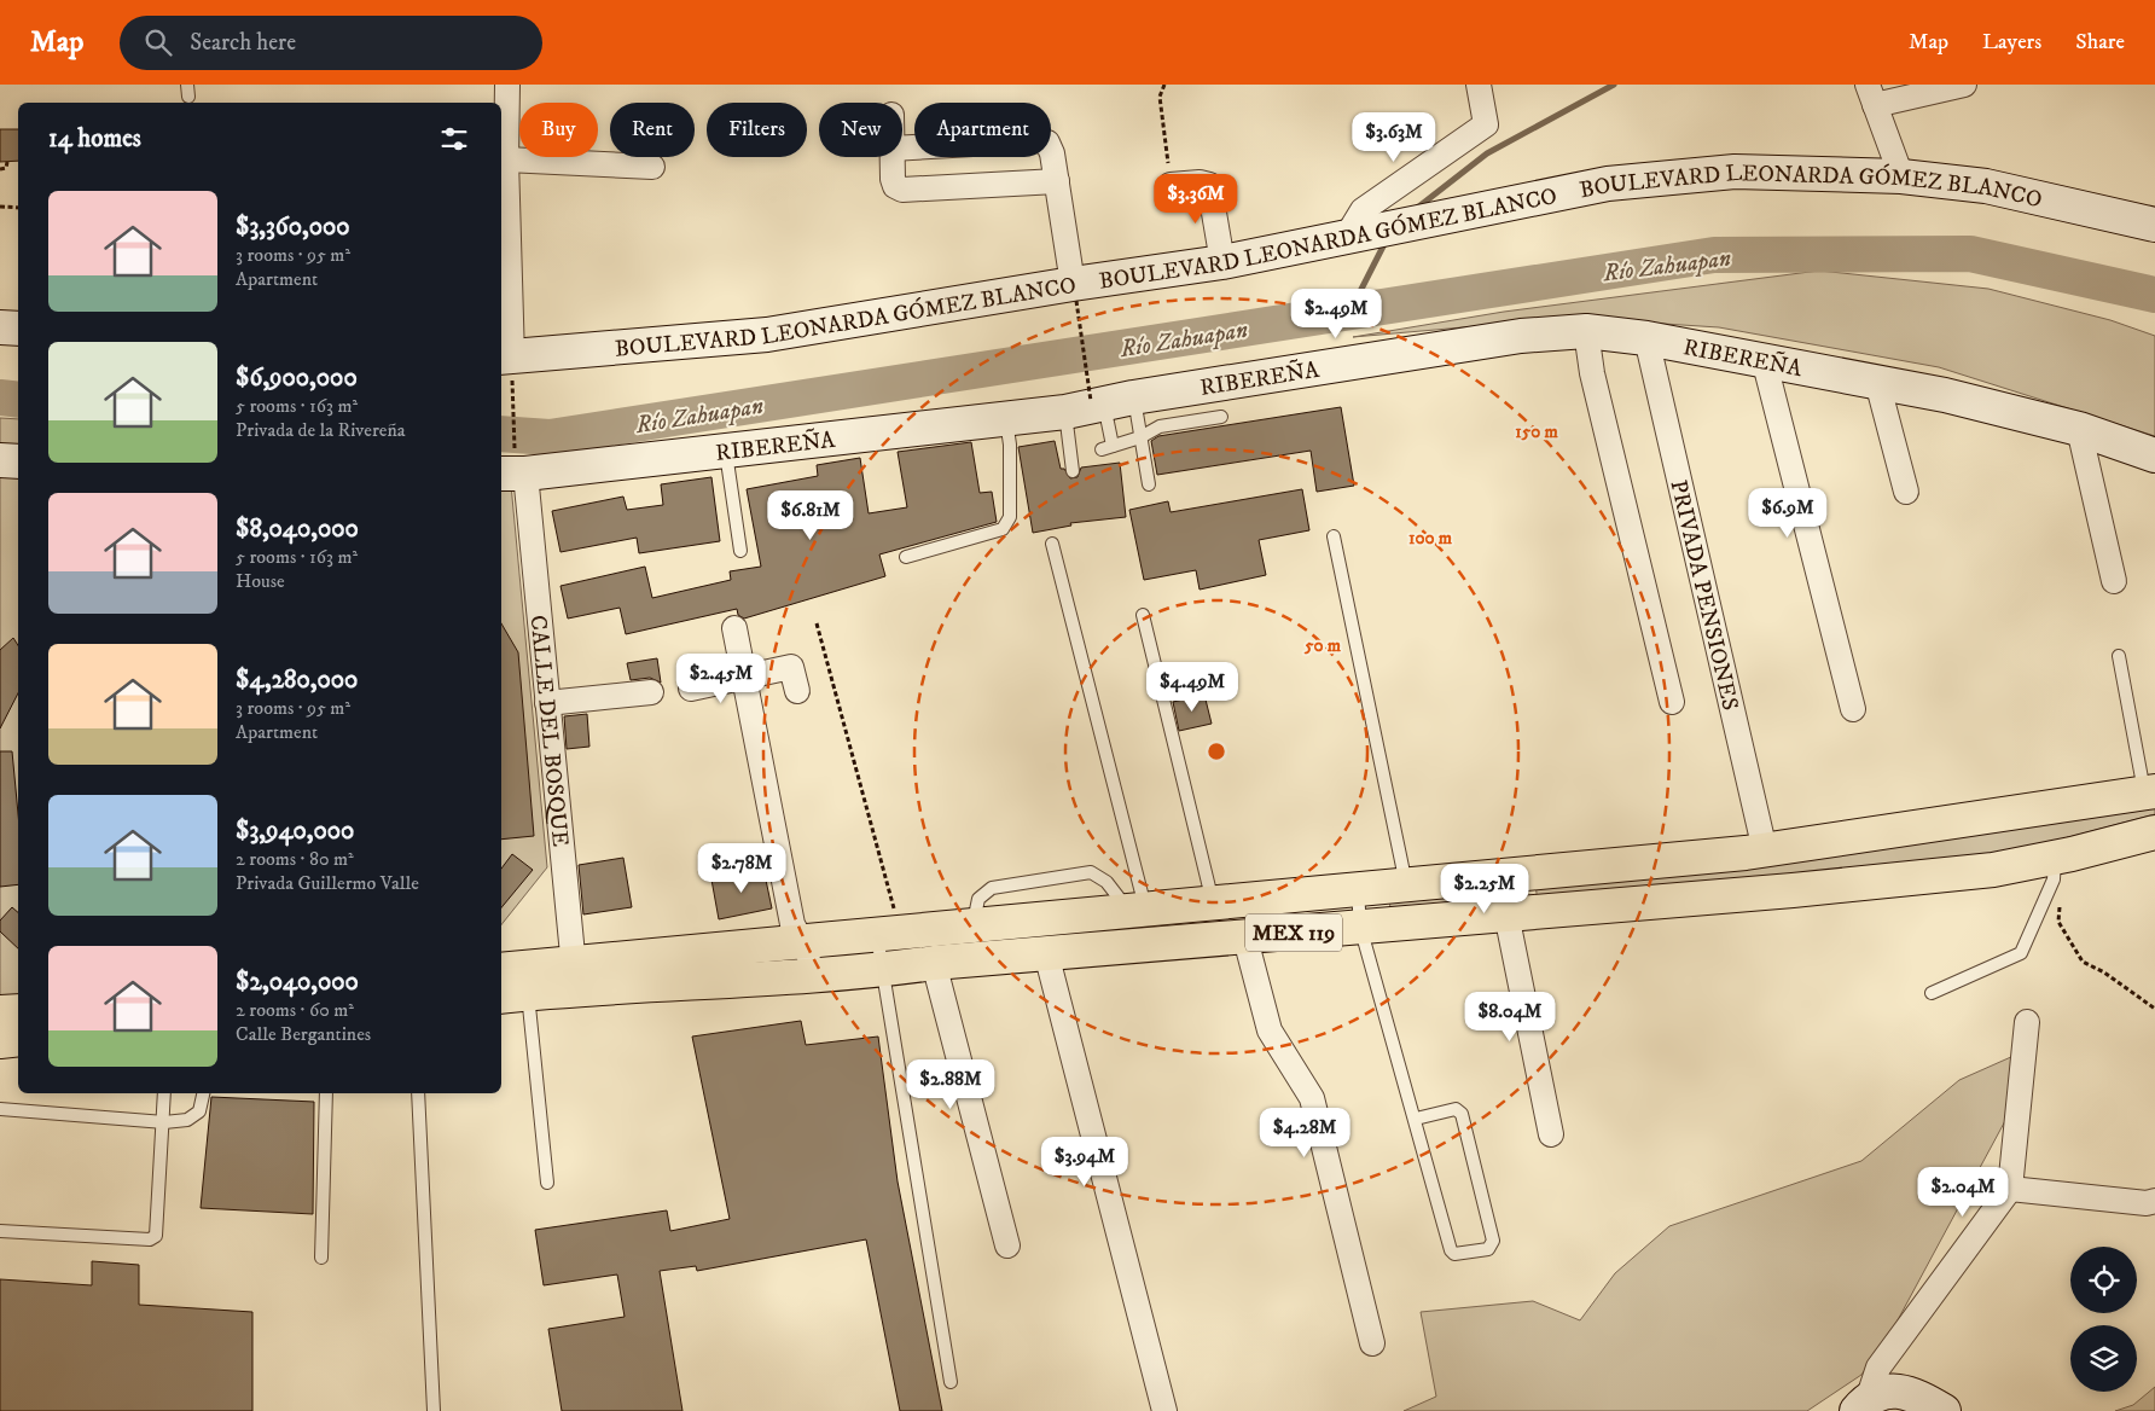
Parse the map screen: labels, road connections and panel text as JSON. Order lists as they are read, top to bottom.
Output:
{
  "streets": {
    "main road": ["MEX 119"],
    "street": [
      "BOULEVARD LEONARDA GÓMEZ BLANCO",
      "RIBEREÑA",
      "PRIVADA PENSIONES",
      "CALLE DEL BOSQUE"
    ]
  },
  "crossings": [
    ["RIBEREÑA", "PRIVADA PENSIONES"],
    ["RIBEREÑA", "CALLE DEL BOSQUE"],
    ["PRIVADA PENSIONES", "MEX 119"],
    ["CALLE DEL BOSQUE", "MEX 119"]
  ],
  "water": ["Río Zahuapan"],
  "page": {
    "header": "Map",
    "search": "Search here",
    "nav": ["Map", "Layers", "Share"],
    "chip": [
      "Buy",
      "Rent",
      "Filters",
      "New",
      "Apartment"
    ],
    "heading": "14 homes",
    "price": [
      "$3.63M",
      "$3.36M",
      "$2.49M",
      "$6.9M",
      "$6.81M",
      "$2.45M",
      "$4.49M",
      "$2.78M",
      "$2.25M",
      "$8.04M",
      "$2.88M",
      "$4.28M",
      "$3.94M",
      "$2.04M"
    ],
    "list": [
      {
        "name": "$3,360,000",
        "note": "3 rooms · 95 m² · Apartment"
      },
      {
        "name": "$6,900,000",
        "note": "5 rooms · 163 m² · Privada de la Rivereña"
      },
      {
        "name": "$8,040,000",
        "note": "5 rooms · 163 m² · House"
      },
      {
        "name": "$4,280,000",
        "note": "3 rooms · 95 m² · Apartment"
      },
      {
        "name": "$3,940,000",
        "note": "2 rooms · 80 m² · Privada Guillermo Valle"
      },
      {
        "name": "$2,040,000",
        "note": "2 rooms · 60 m² · Calle Bergantines"
      }
    ]
  },
  "rings": ["150 m", "100 m", "50 m"]
}
